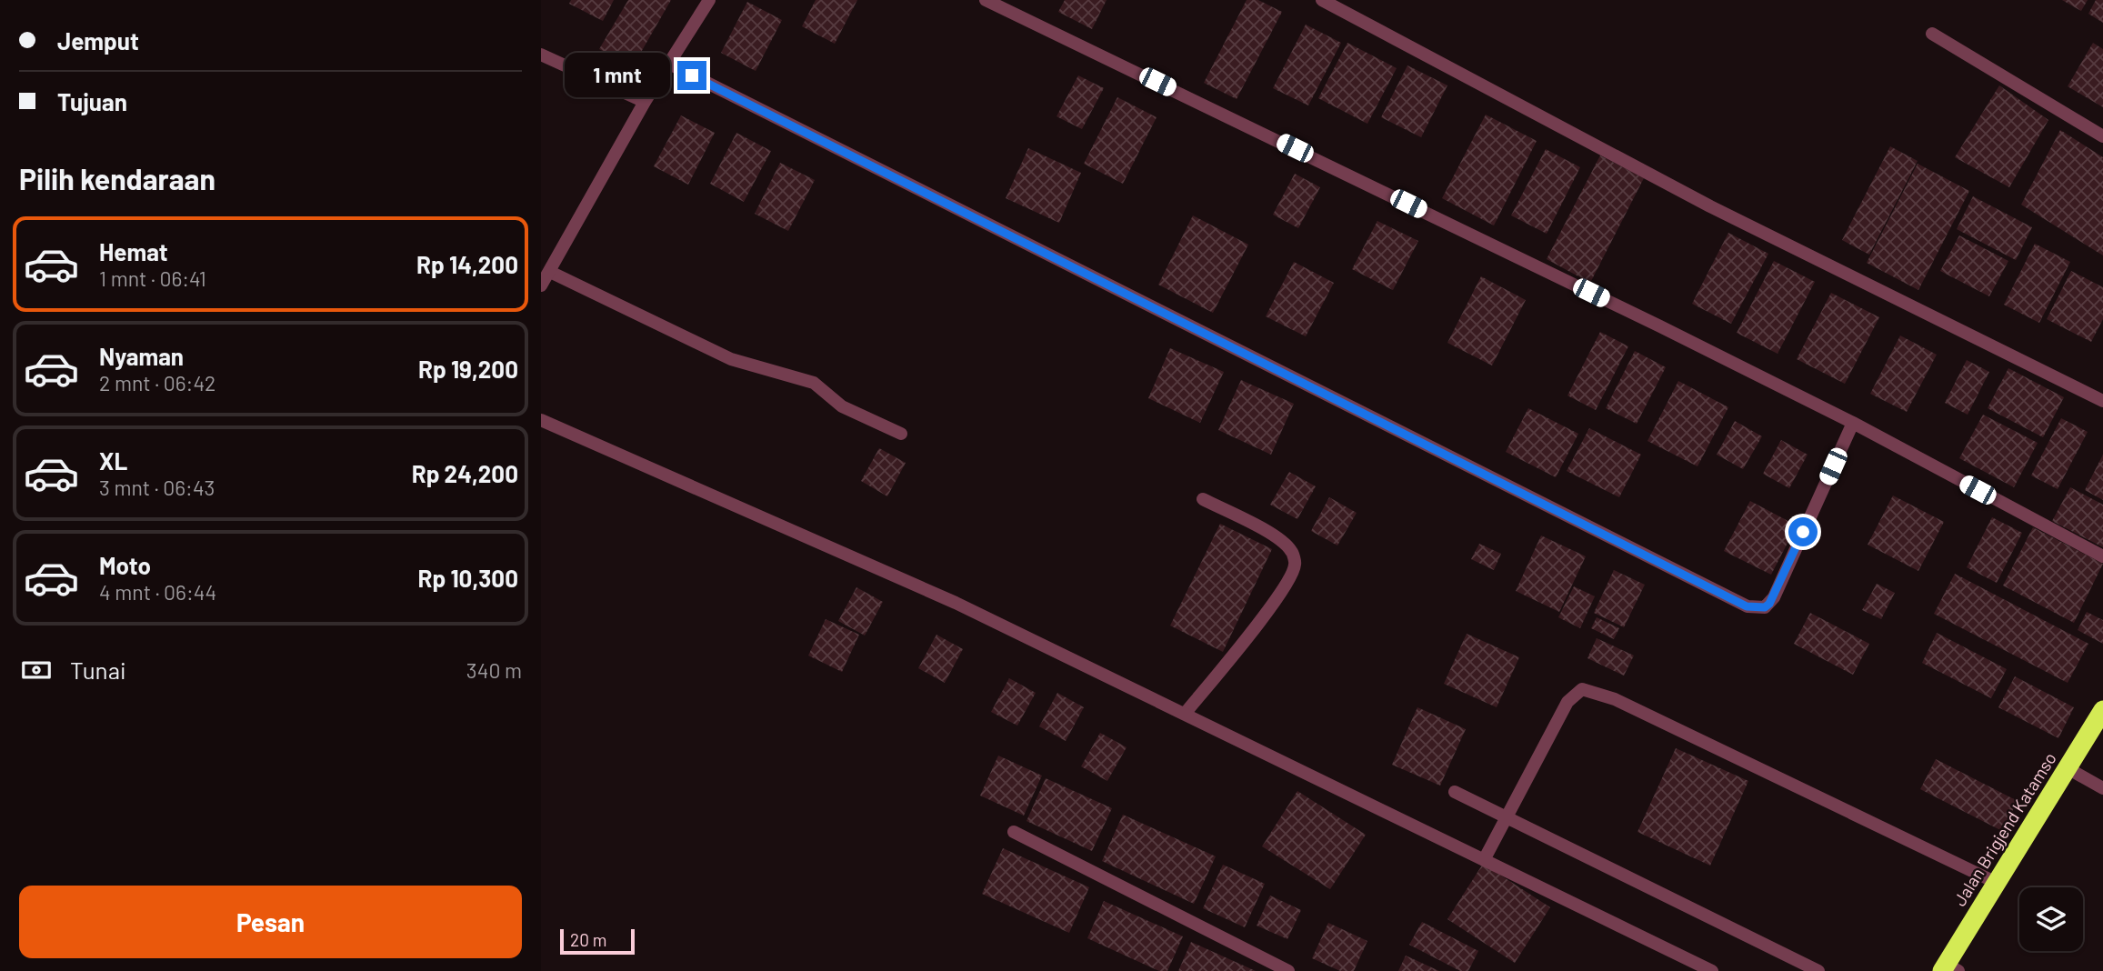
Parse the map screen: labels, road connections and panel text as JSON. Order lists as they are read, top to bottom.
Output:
{
  "streets": {
    "highway": ["Jalan Brigjend Katamso"]
  },
  "scale_bar": "20 m",
  "page": {
    "banner": ["Jemput", "Tujuan"],
    "bubble": "1 mnt",
    "heading": "Pilih kendaraan",
    "list": [
      {
        "name": "Hemat",
        "note": "1 mnt · 06:41",
        "value": "Rp 14,200"
      },
      {
        "name": "Nyaman",
        "note": "2 mnt · 06:42",
        "value": "Rp 19,200"
      },
      {
        "name": "XL",
        "note": "3 mnt · 06:43",
        "value": "Rp 24,200"
      },
      {
        "name": "Moto",
        "note": "4 mnt · 06:44",
        "value": "Rp 10,300"
      }
    ],
    "pay": ["Tunai", "340 m"],
    "buttons": "Pesan",
    "scale": "20 m"
  }
}
